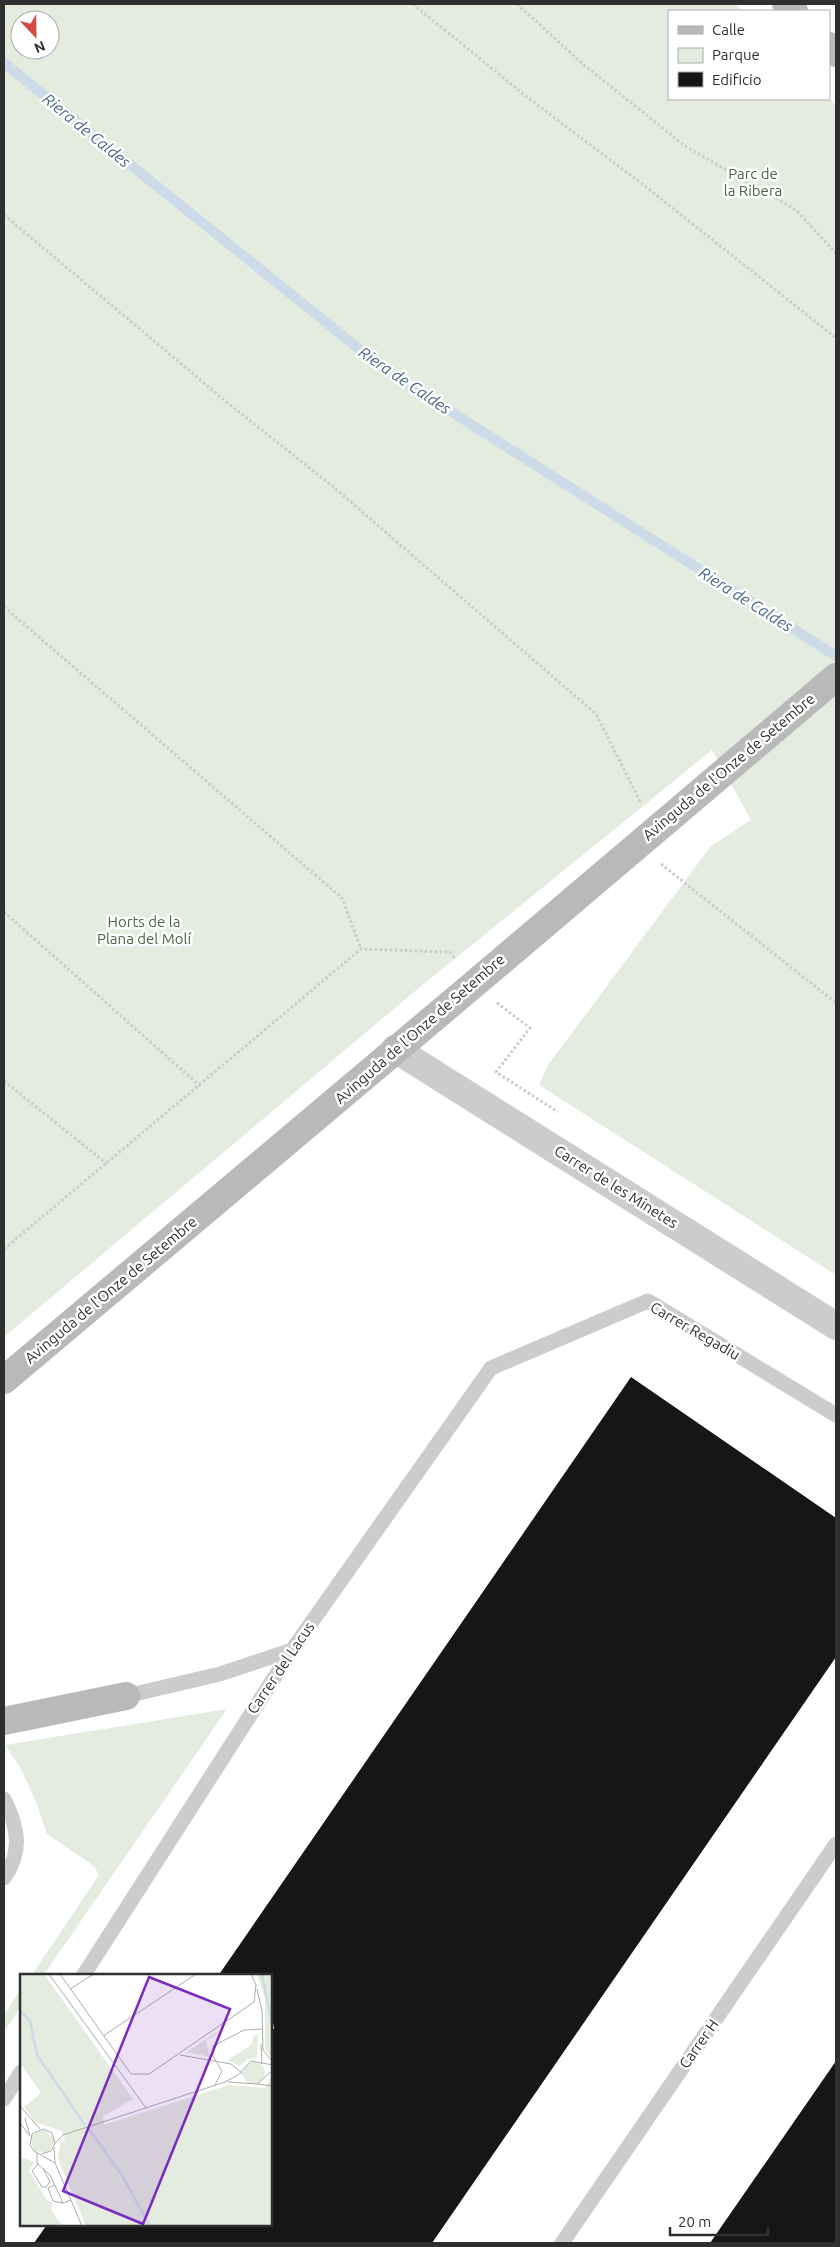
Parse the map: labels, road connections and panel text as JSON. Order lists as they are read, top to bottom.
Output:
{
  "streets": {
    "main road": ["Avinguda de l'Onze de Setembre"],
    "street": ["Carrer de les Minetes"],
    "lane": ["Carrer Regadiu", "Carrer del Lacus", "Carrer H"]
  },
  "crossings": [
    ["Avinguda de l'Onze de Setembre", "Carrer de les Minetes"],
    ["Carrer Regadiu", "Carrer del Lacus"]
  ],
  "water": ["Riera de Caldes"],
  "parks": ["Parc de la Ribera", "Horts de la Plana del Molí"],
  "legend": ["Calle", "Parque", "Edificio"],
  "scale_bar": "20 m",
  "north": "bottom"
}
